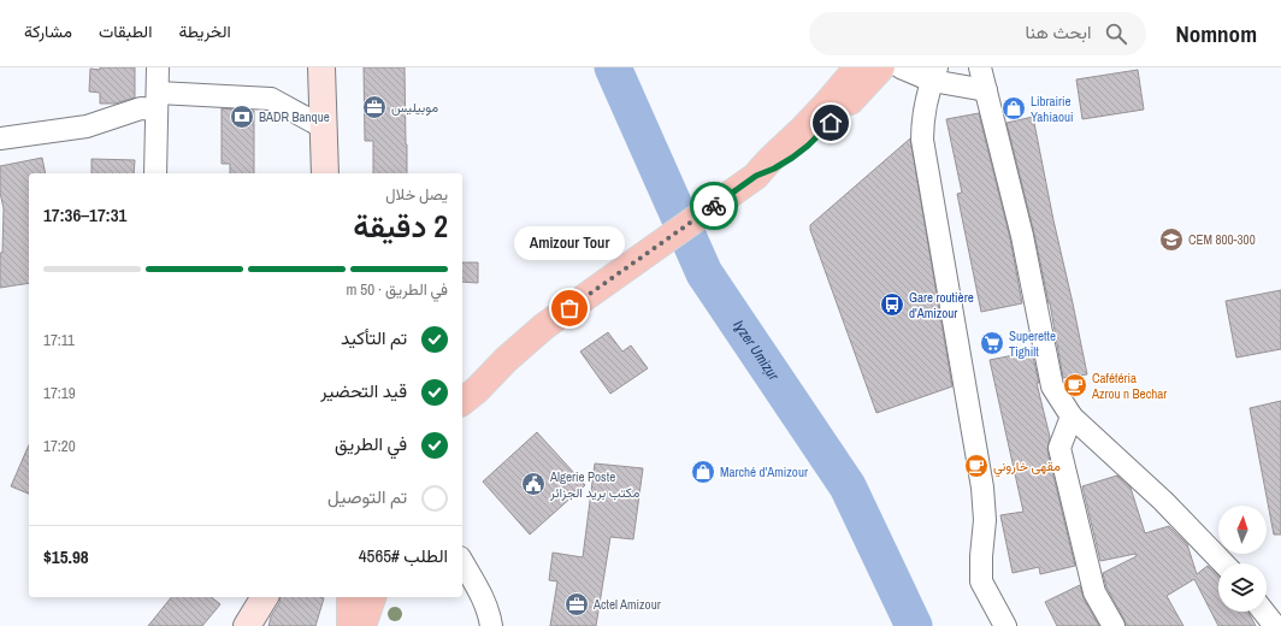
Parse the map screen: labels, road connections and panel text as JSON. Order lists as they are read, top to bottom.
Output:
{
  "water": ["Iɣzer Umiẓur"],
  "places": {
    "office": ["موبيليس", "Actel Amizour"],
    "shop": ["Librairie Yahiaoui", "Marché d'Amizour"],
    "bank": ["BADR Banque"],
    "school or university": ["CEM 800-300"],
    "bus stop": ["Gare routière d'Amizour"],
    "other": ["Amizour Tour"],
    "supermarket": ["Superette Tighilt"],
    "cafe": ["Cafétéria Azrou n Bechar", "مقهى خاروني"],
    "public building": ["Algerie Poste مكتب بريد الجزائر"]
  },
  "north": "top",
  "page": {
    "header": "Nomnom",
    "search": "ابحث هنا",
    "nav": ["الخريطة", "الطبقات", "مشاركة"],
    "heading": ["2 دقيقة", "يصل خلال", "17:31–17:36"],
    "panel": ["الطلب #4565", "$15.98"],
    "bubble": "Amizour Tour",
    "bar": "في الطريق · 50 m",
    "list": [
      ["تم التأكيد", "17:11"],
      ["قيد التحضير", "17:19"],
      ["في الطريق", "17:20"],
      "تم التوصيل"
    ]
  }
}
